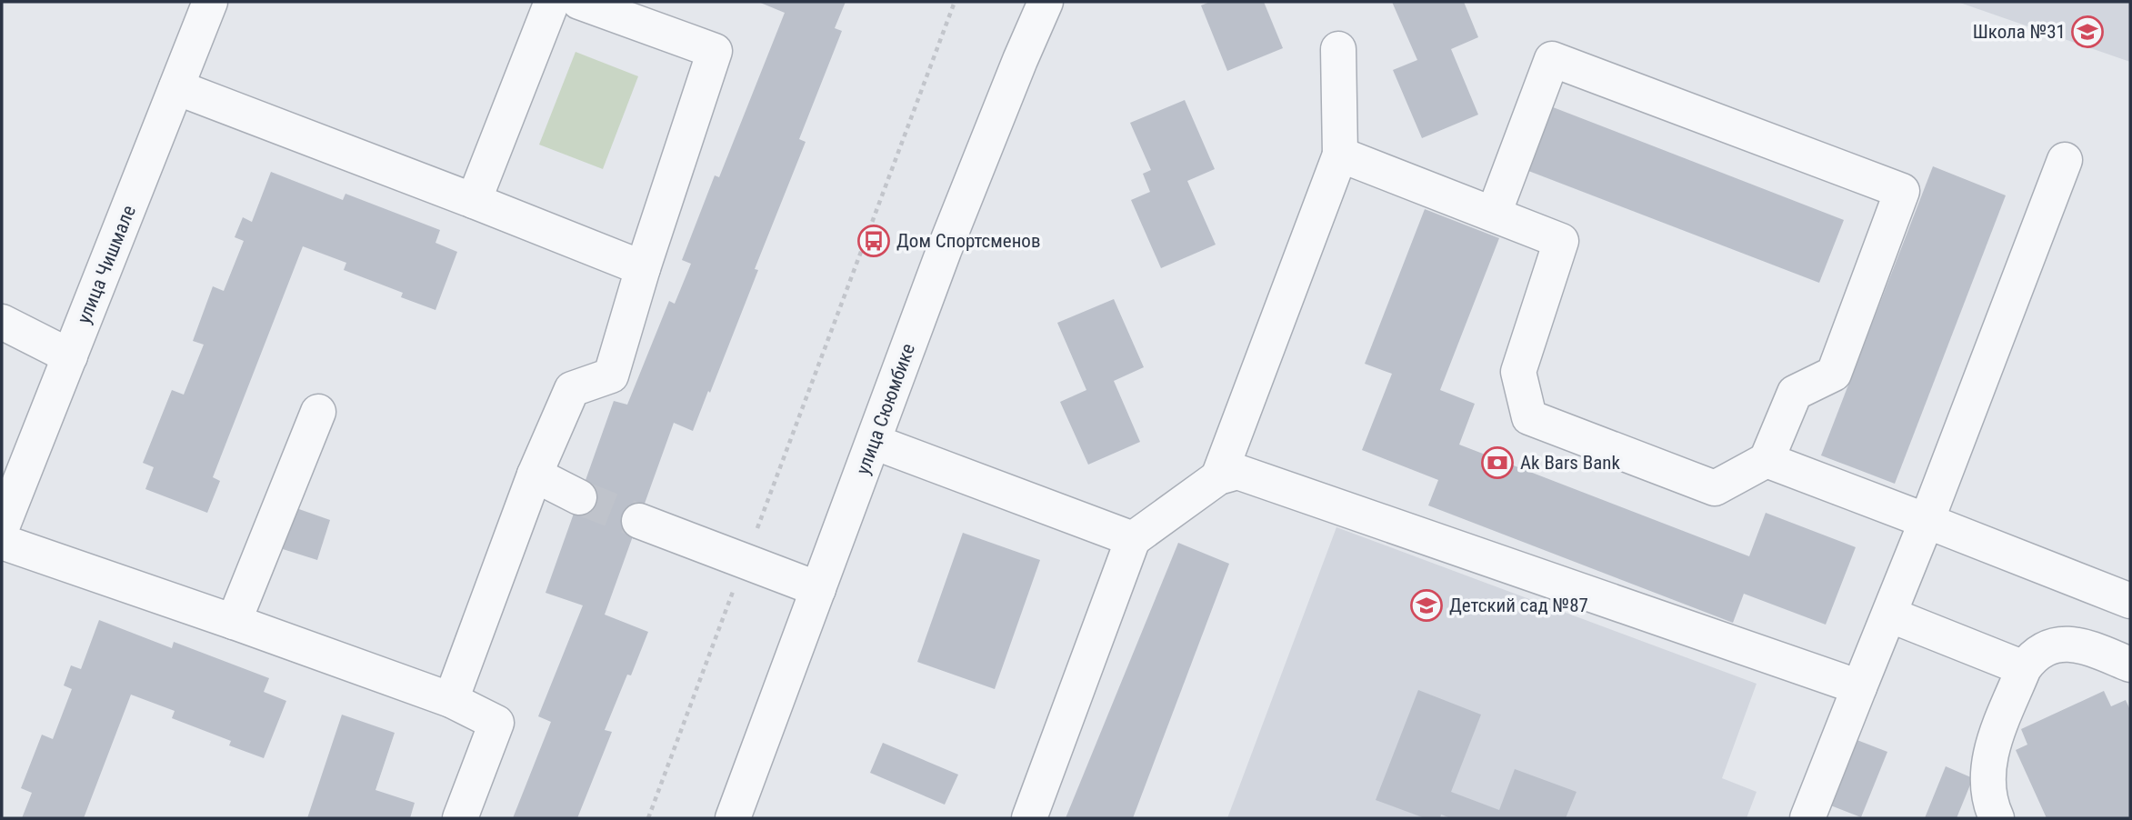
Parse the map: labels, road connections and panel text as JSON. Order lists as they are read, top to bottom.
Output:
{
  "streets": {
    "street": ["улица Чишмале", "улица Сююмбике"]
  },
  "places": {
    "school or university": ["Школа №31", "Детский сад №87"],
    "bus stop": ["Дом Спортсменов"],
    "bank": ["Ak Bars Bank"]
  }
}
